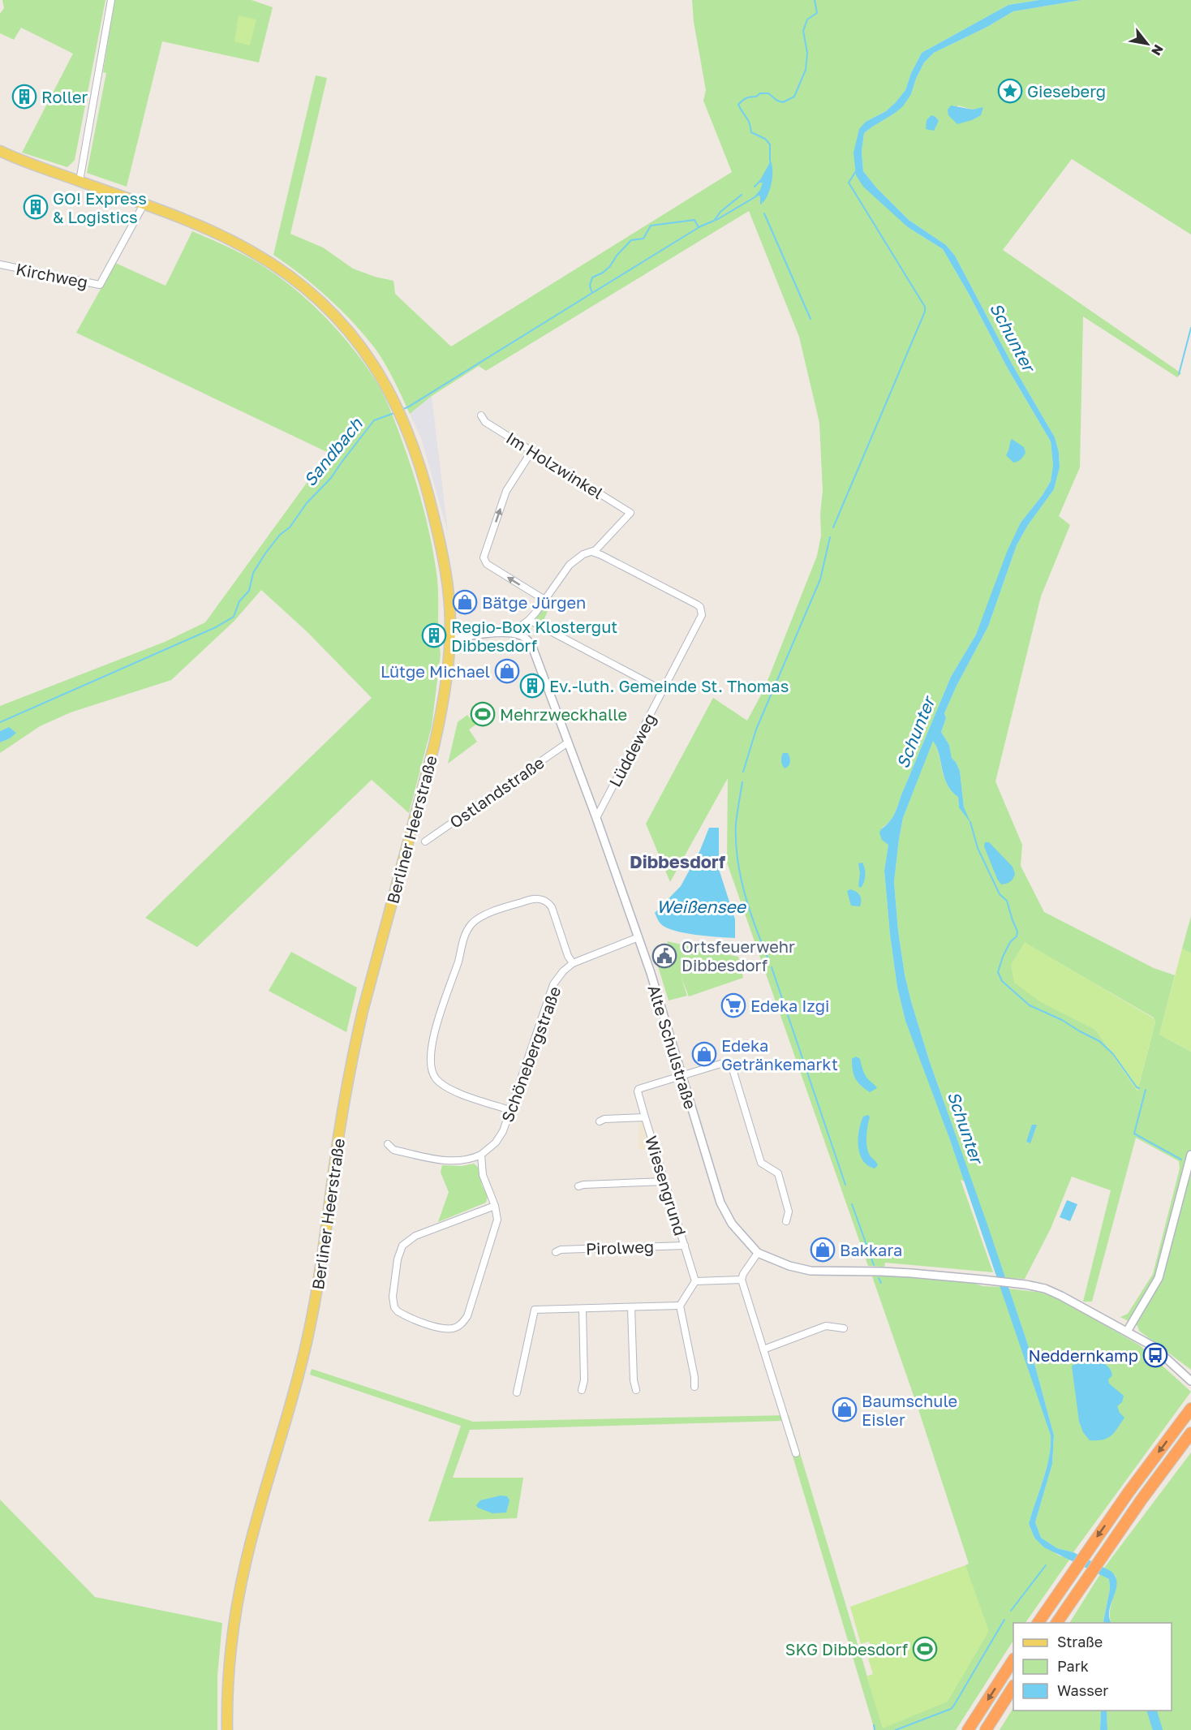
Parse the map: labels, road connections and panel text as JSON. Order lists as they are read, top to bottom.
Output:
{
  "streets": {
    "main road": ["Berliner Heerstraße"],
    "street": [
      "Kirchweg",
      "Im Holzwinkel",
      "Lüddeweg",
      "Ostlandstraße",
      "Alte Schulstraße",
      "Schönebergstraße",
      "Wiesengrund",
      "Pirolweg"
    ]
  },
  "crossings": [
    ["Kirchweg", "Berliner Heerstraße"],
    ["Im Holzwinkel", "Lüddeweg"],
    ["Lüddeweg", "Alte Schulstraße"],
    ["Ostlandstraße", "Alte Schulstraße"],
    ["Alte Schulstraße", "Schönebergstraße"],
    ["Alte Schulstraße", "Wiesengrund"],
    ["Wiesengrund", "Pirolweg"]
  ],
  "districts": ["Dibbesdorf"],
  "water": ["Schunter", "Sandbach", "Weißensee"],
  "places": {
    "place": ["Gieseberg"],
    "building": [
      "Roller",
      "GO! Express & Logistics",
      "Regio-Box Klostergut Dibbesdorf",
      "Ev.-luth. Gemeinde St. Thomas"
    ],
    "shop": [
      "Bätge Jürgen",
      "Lütge Michael",
      "Edeka Getränkemarkt",
      "Bakkara",
      "Baumschule Eisler"
    ],
    "sports": ["Mehrzweckhalle", "SKG Dibbesdorf"],
    "public building": ["Ortsfeuerwehr Dibbesdorf"],
    "supermarket": ["Edeka Izgi"],
    "bus stop": ["Neddernkamp"]
  },
  "legend": ["Straße", "Park", "Wasser"],
  "north": "bottom right"
}
